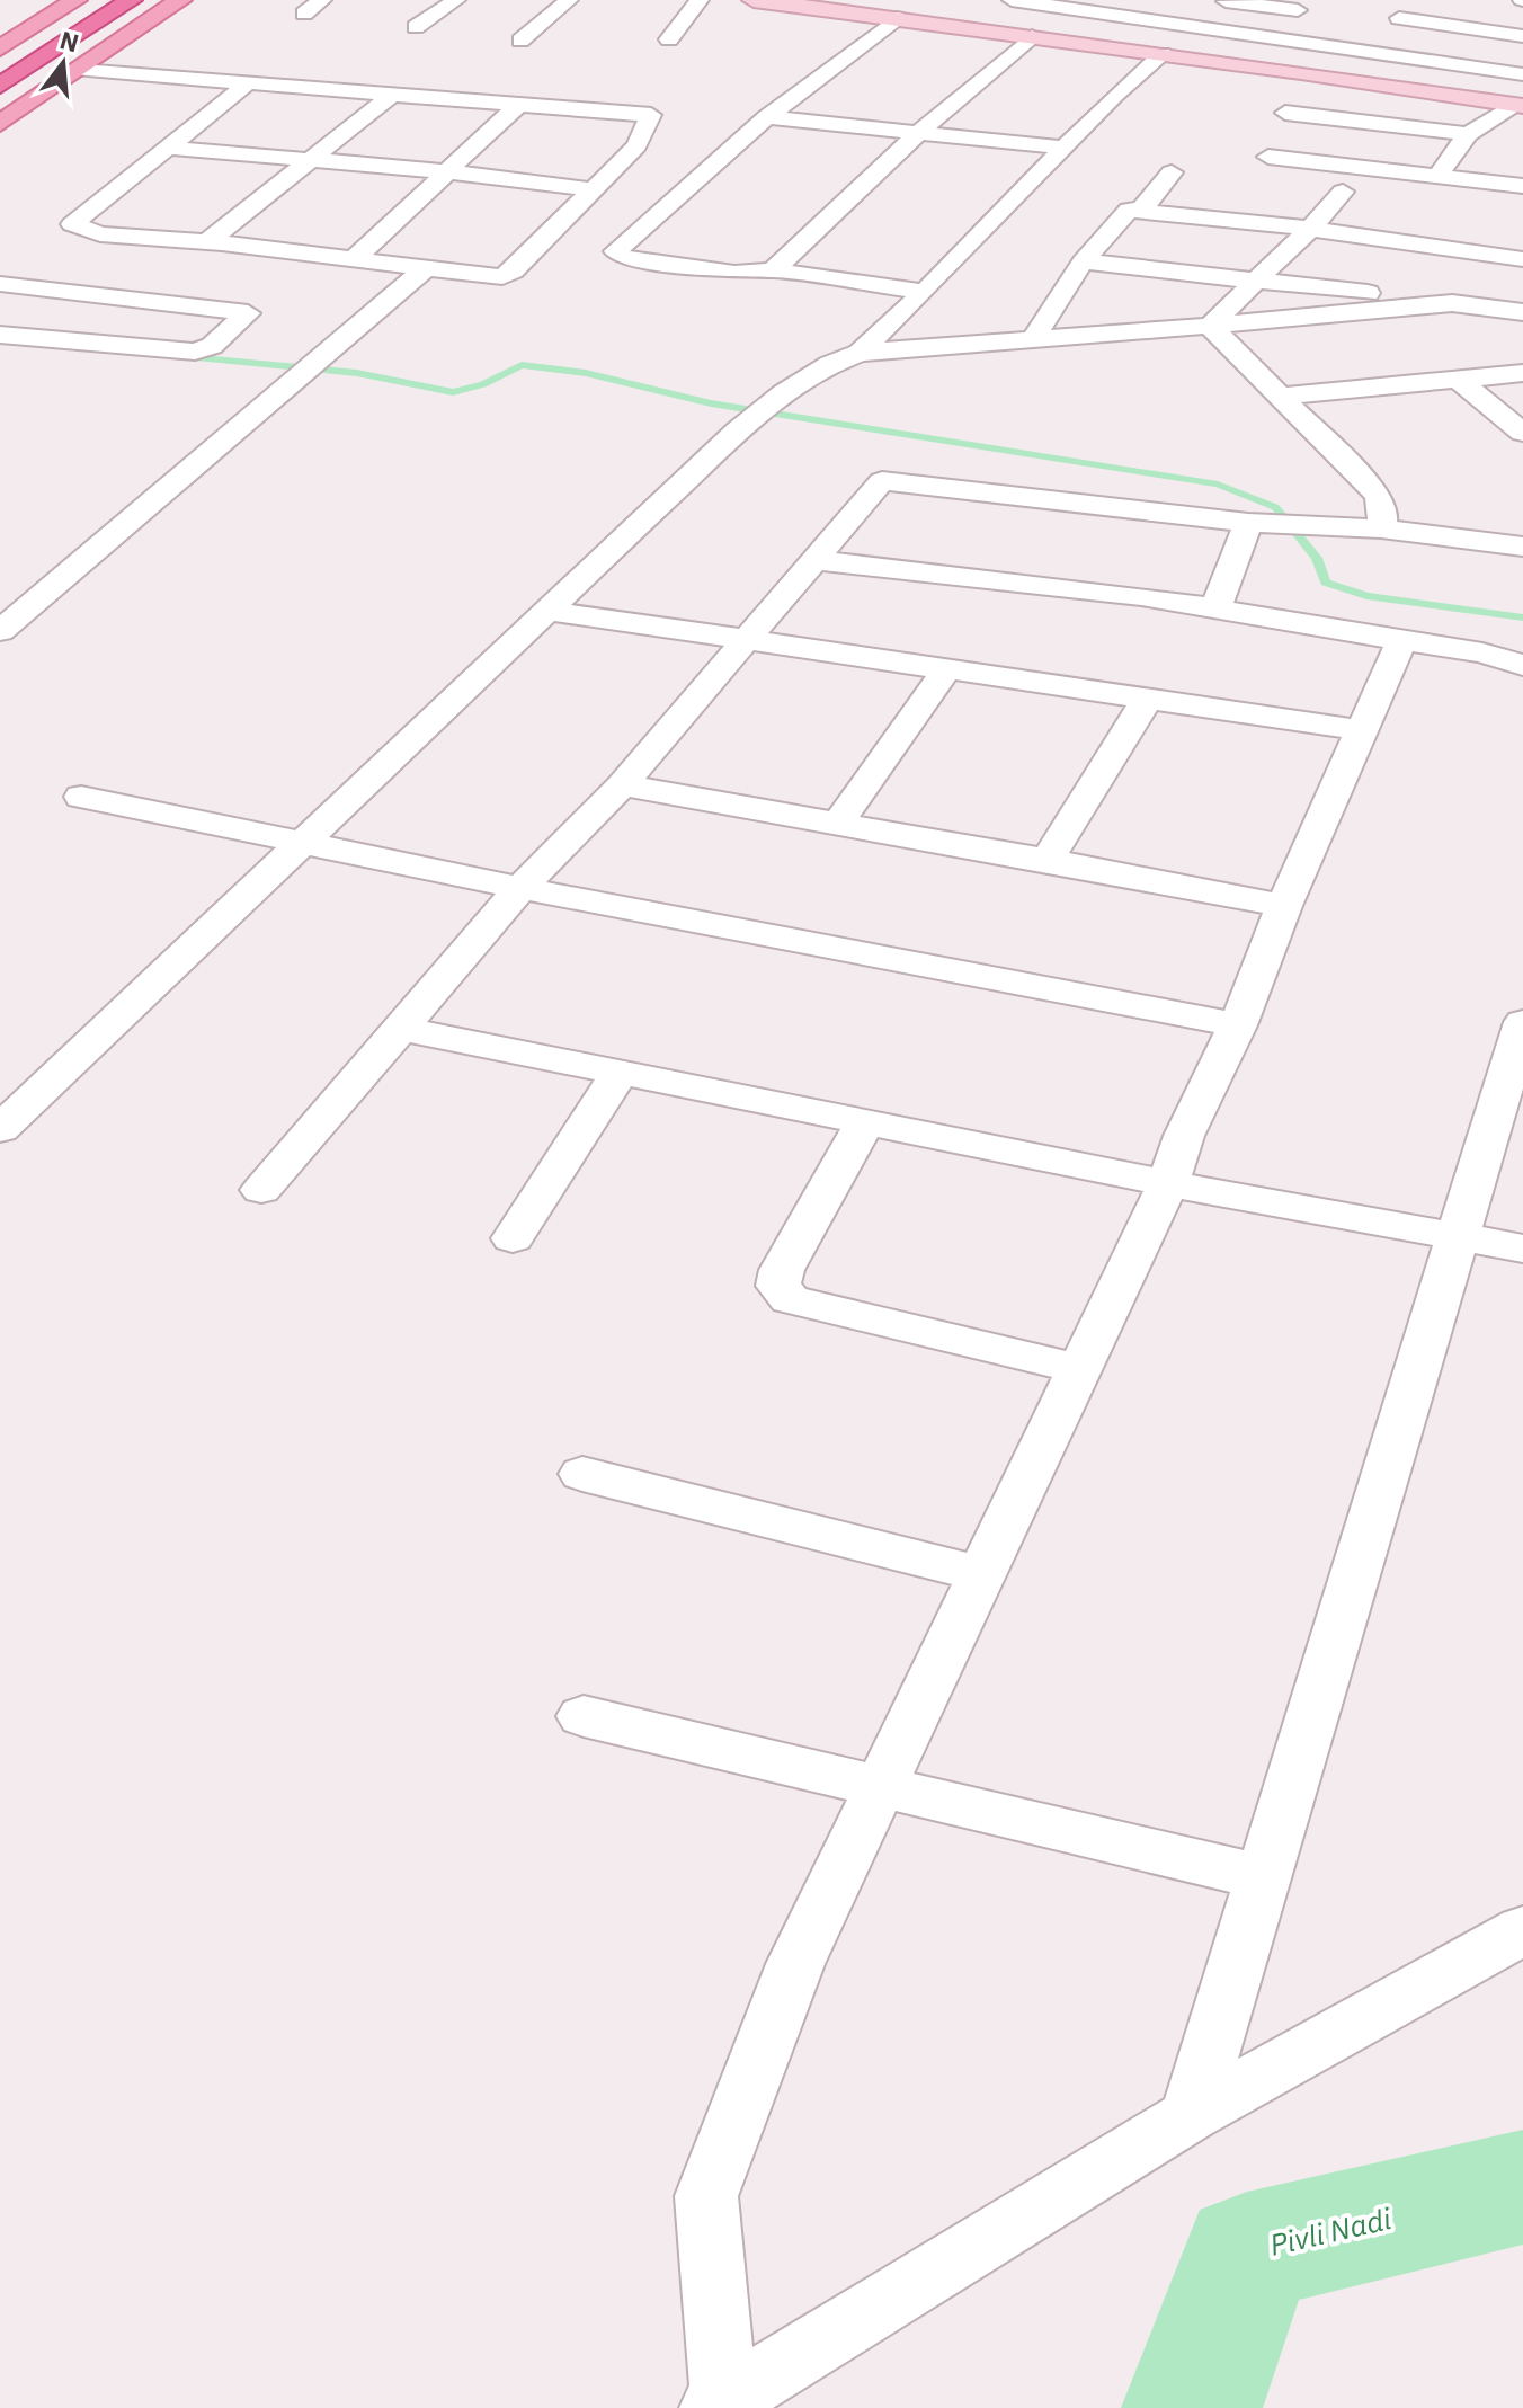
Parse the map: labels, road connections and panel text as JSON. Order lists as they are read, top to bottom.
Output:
{
  "water": ["Pivli Nadi"],
  "north": "top"
}
